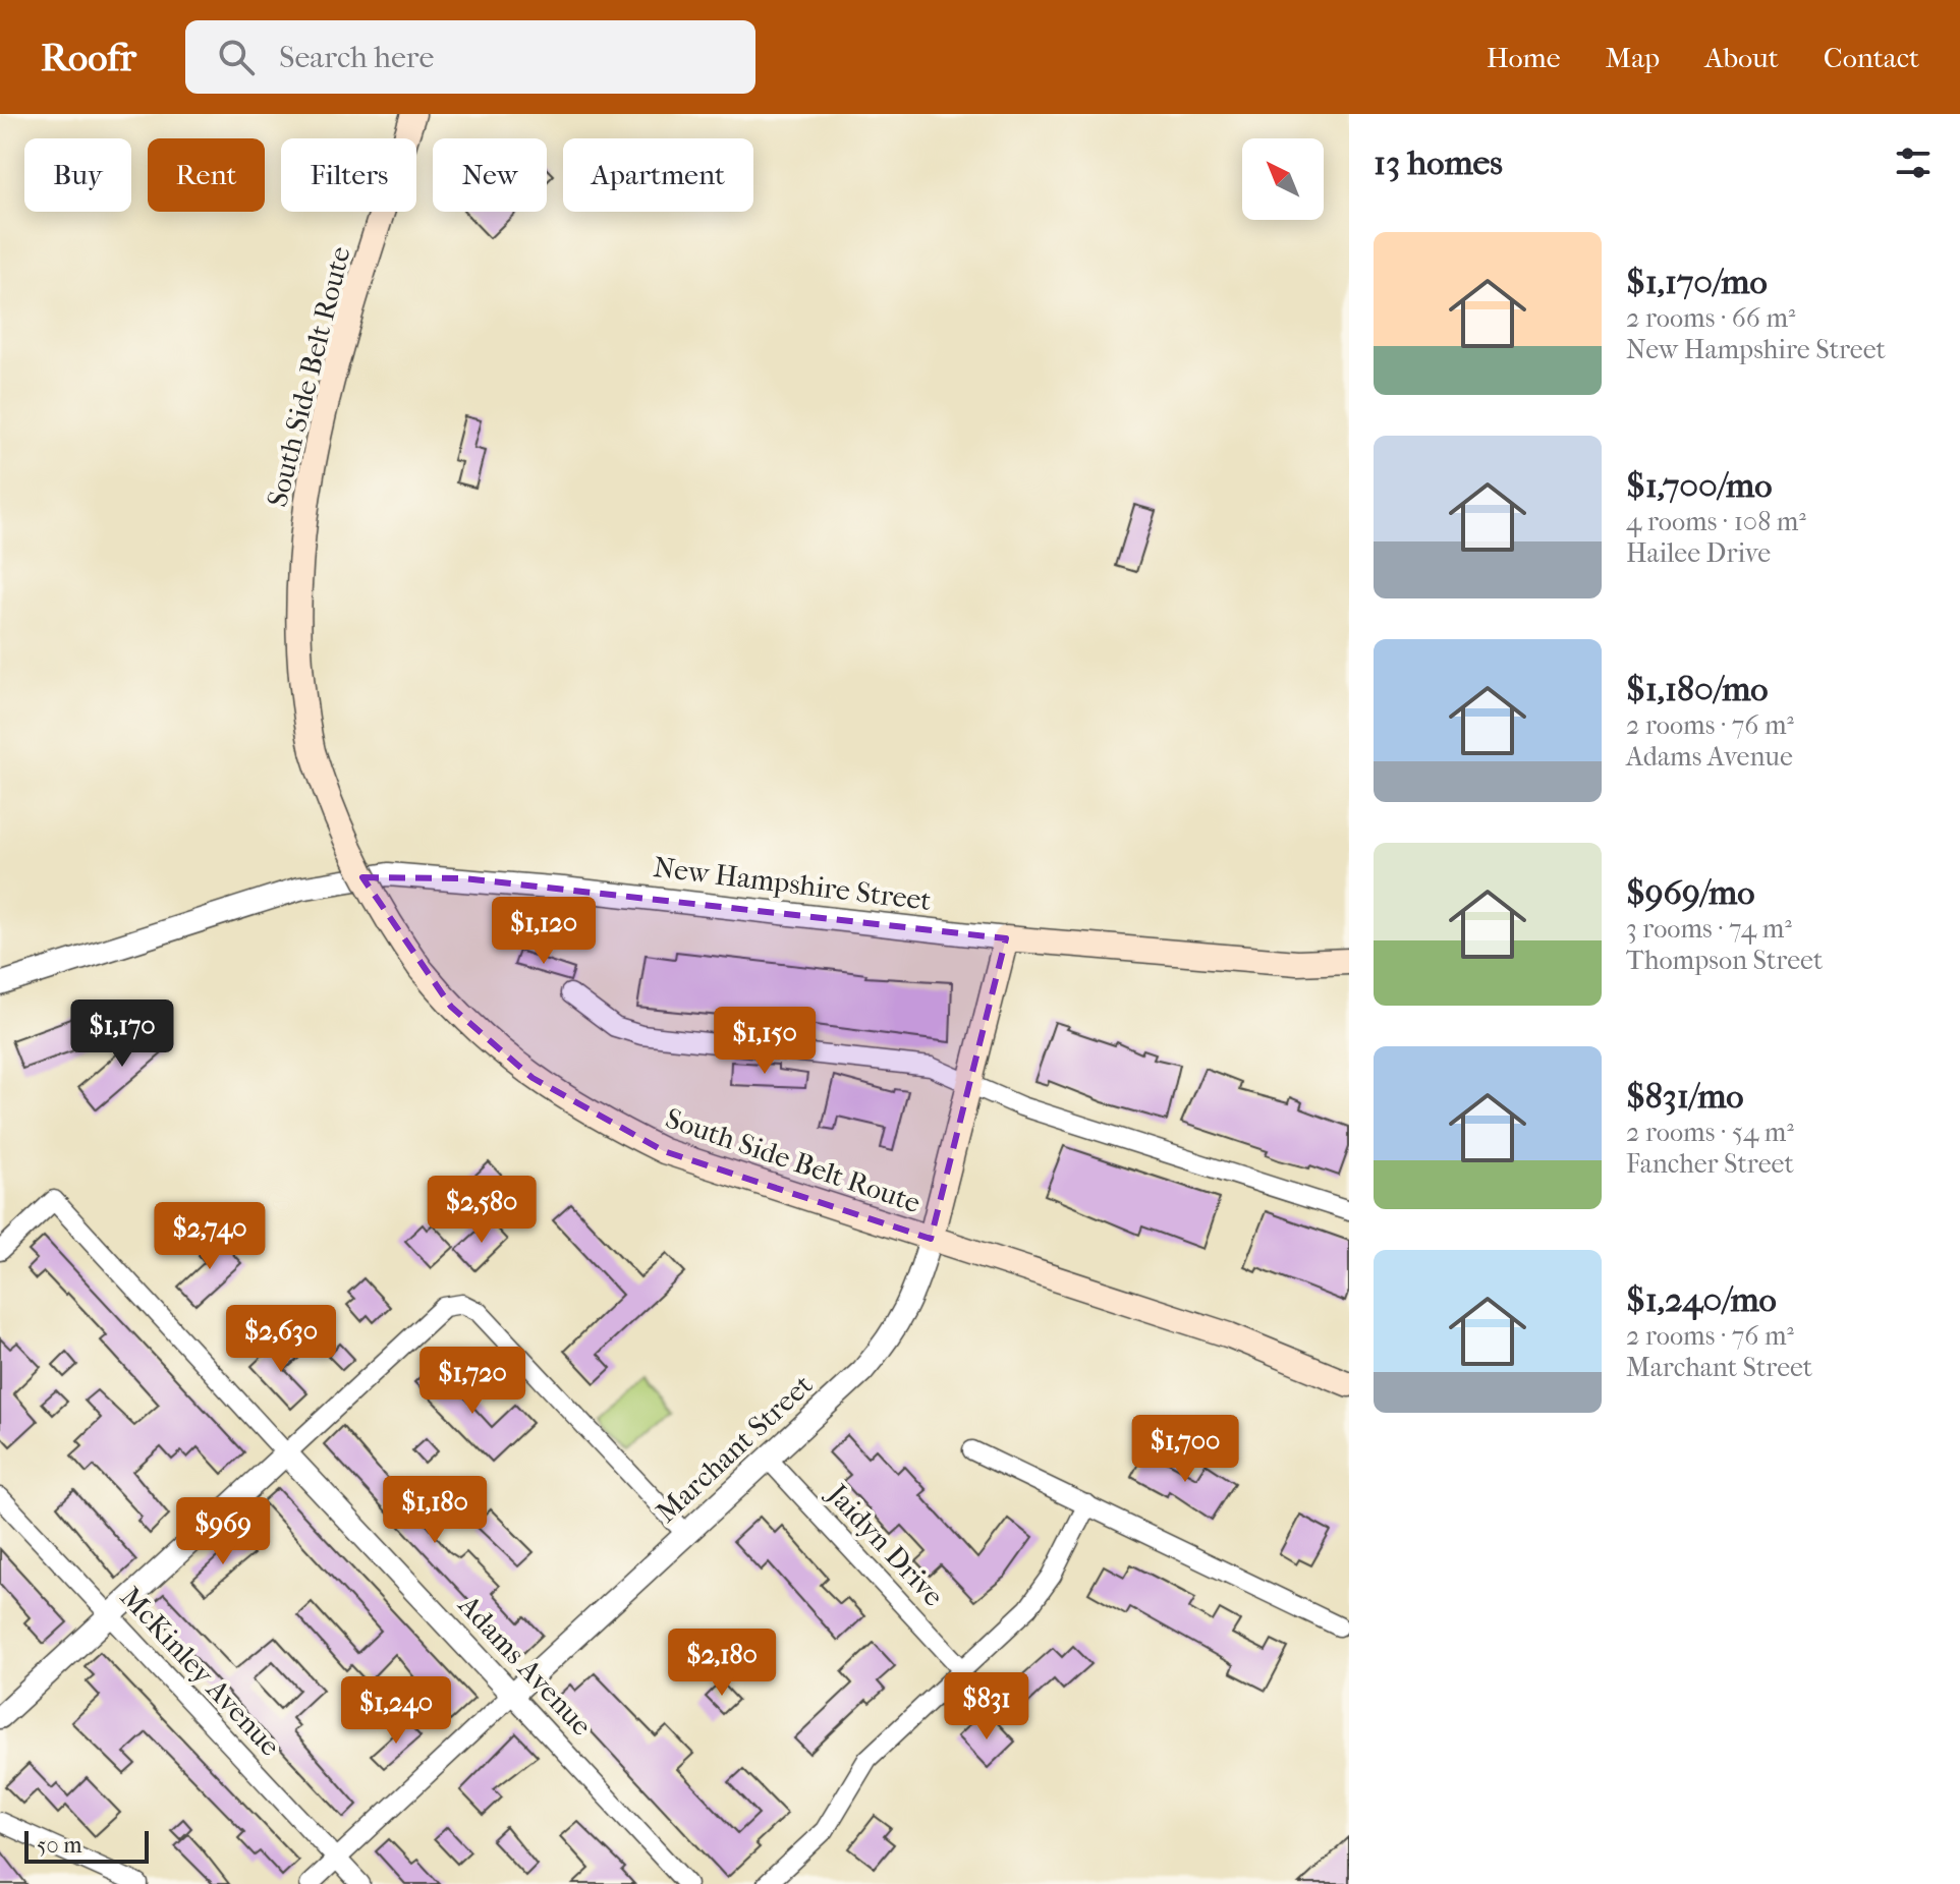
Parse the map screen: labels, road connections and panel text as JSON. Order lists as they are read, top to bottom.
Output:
{
  "streets": {
    "main road": ["South Side Belt Route", "New Hampshire Street", "Marchant Street"],
    "street": ["Jaidyn Drive", "Adams Avenue", "McKinley Avenue"]
  },
  "crossings": [
    ["South Side Belt Route", "Marchant Street"],
    ["New Hampshire Street", "Marchant Street"],
    ["Marchant Street", "Jaidyn Drive"],
    ["Marchant Street", "Adams Avenue"],
    ["Marchant Street", "McKinley Avenue"]
  ],
  "scale_bar": "50 m",
  "north": "top left",
  "page": {
    "header": "Roofr",
    "search": "Search here",
    "nav": [
      "Home",
      "Map",
      "About",
      "Contact"
    ],
    "heading": "13 homes",
    "chip": [
      "Buy",
      "Rent",
      "Filters",
      "New",
      "Apartment"
    ],
    "list": [
      {
        "name": "$1,170/mo",
        "note": "2 rooms · 66 m² · New Hampshire Street"
      },
      {
        "name": "$1,700/mo",
        "note": "4 rooms · 108 m² · Hailee Drive"
      },
      {
        "name": "$1,180/mo",
        "note": "2 rooms · 76 m² · Adams Avenue"
      },
      {
        "name": "$969/mo",
        "note": "3 rooms · 74 m² · Thompson Street"
      },
      {
        "name": "$831/mo",
        "note": "2 rooms · 54 m² · Fancher Street"
      },
      {
        "name": "$1,240/mo",
        "note": "2 rooms · 76 m² · Marchant Street"
      }
    ],
    "price": [
      "$1,120",
      "$1,170",
      "$1,150",
      "$2,580",
      "$2,740",
      "$2,630",
      "$1,720",
      "$1,700",
      "$1,180",
      "$969",
      "$2,180",
      "$831",
      "$1,240"
    ],
    "scale": "50 m"
  }
}
